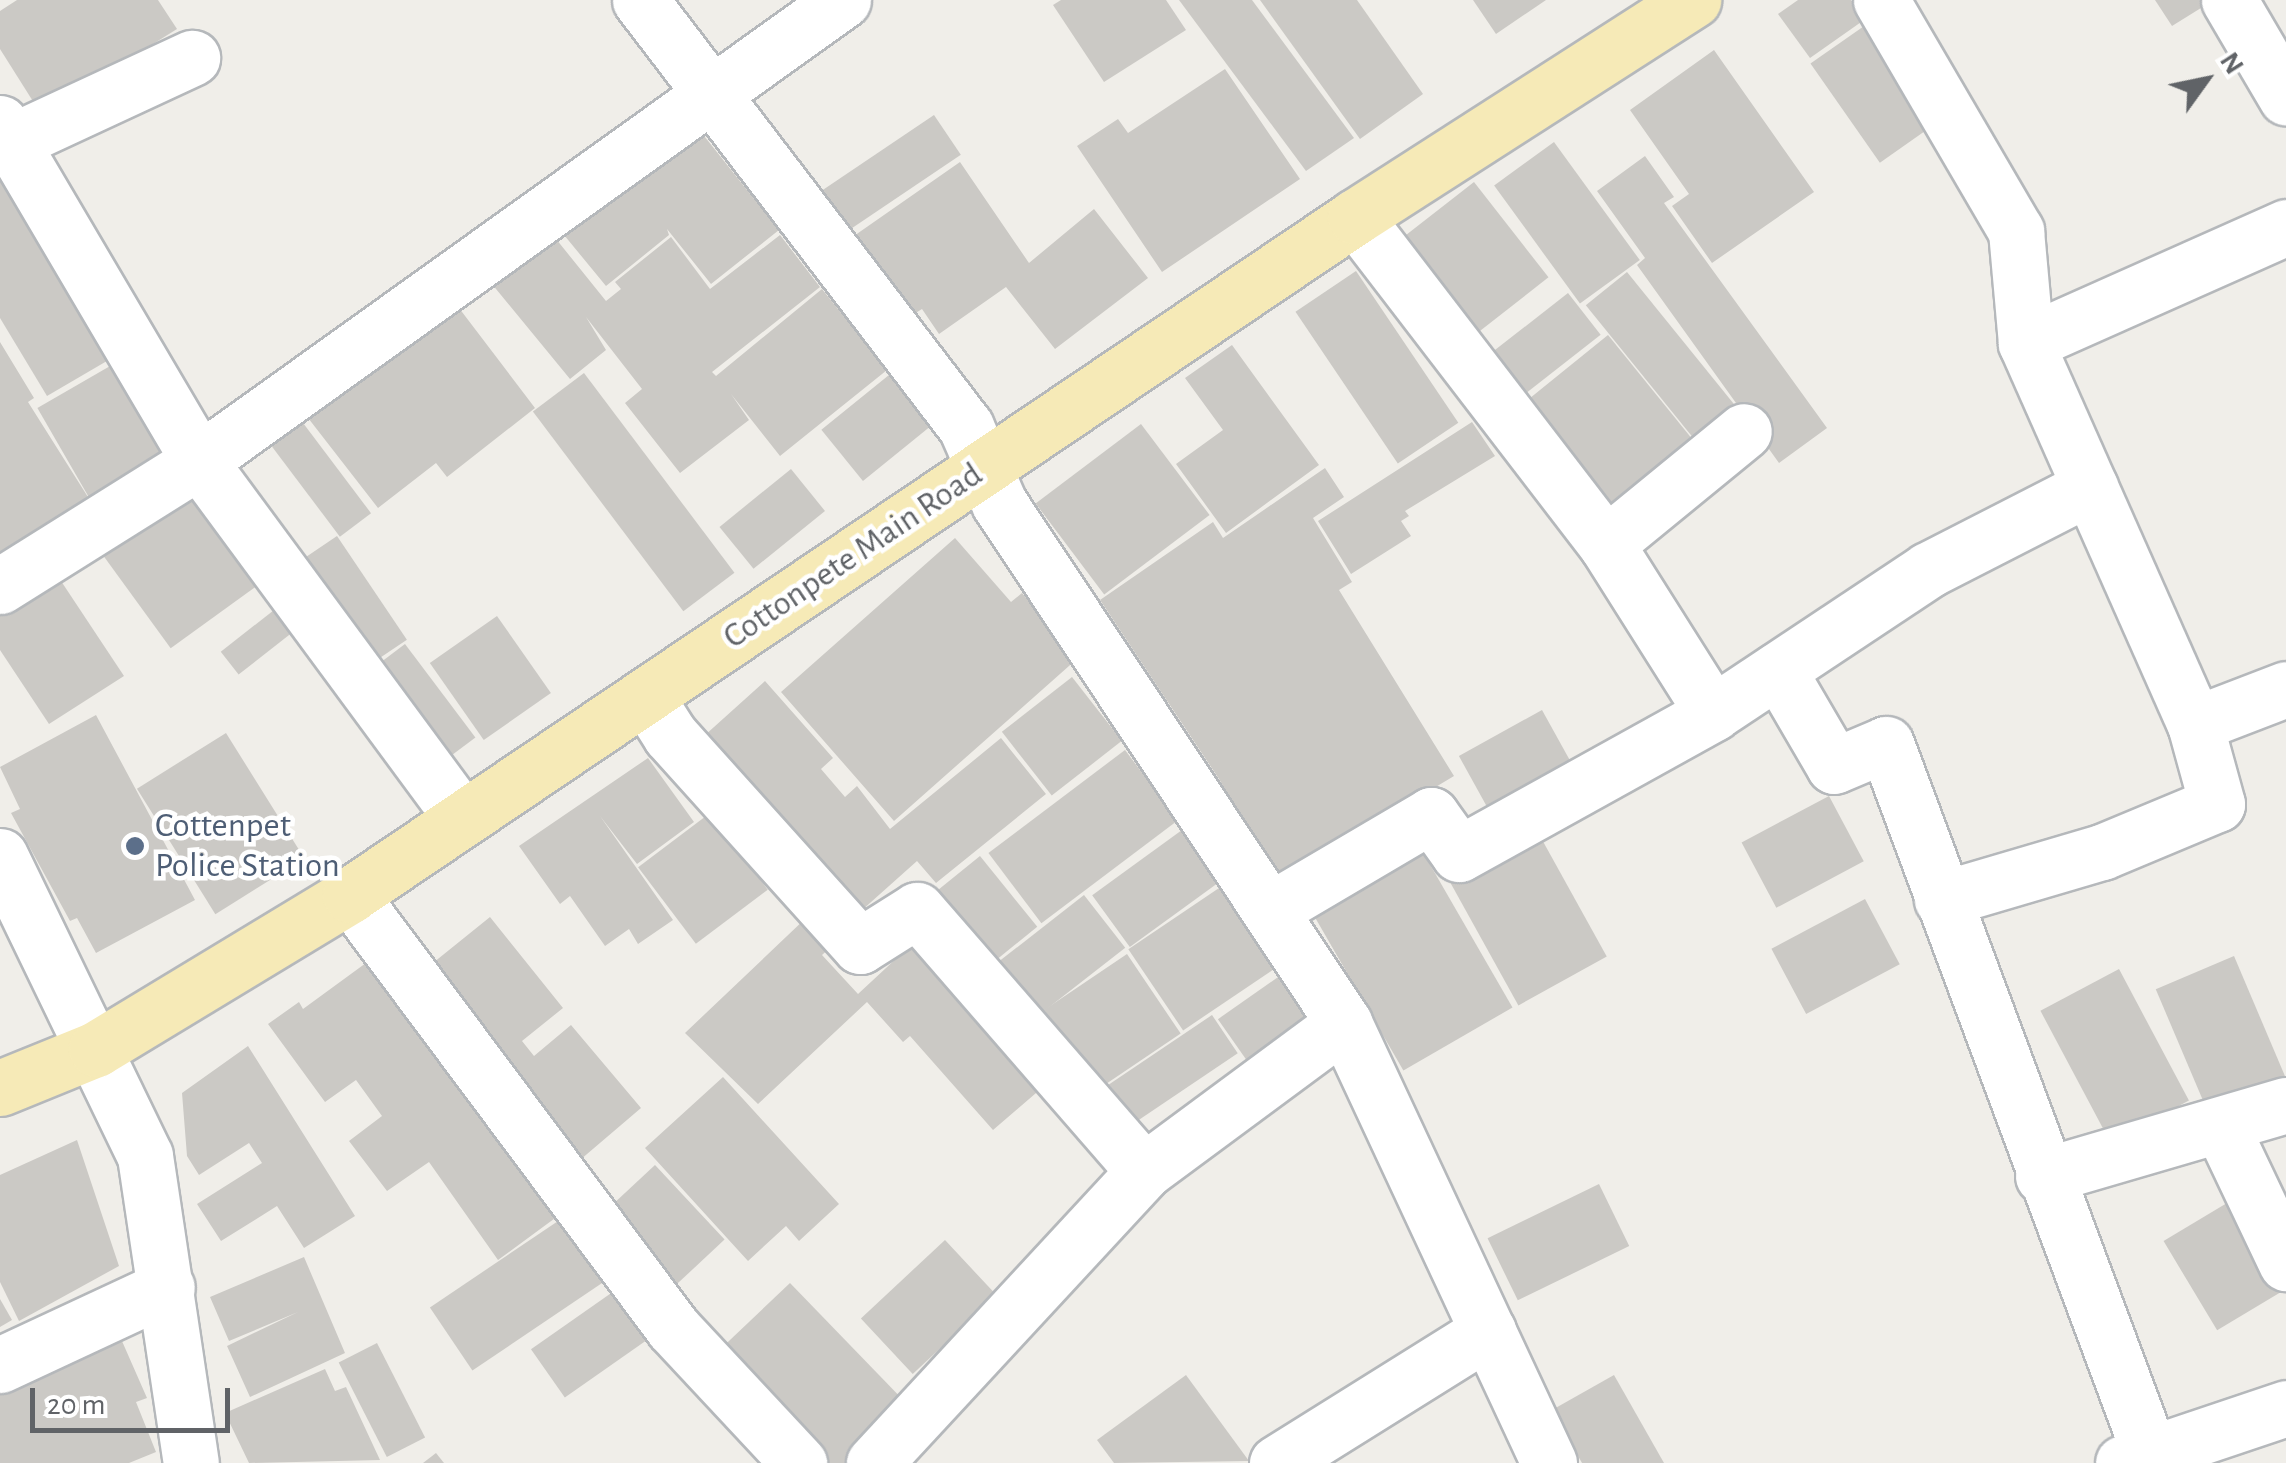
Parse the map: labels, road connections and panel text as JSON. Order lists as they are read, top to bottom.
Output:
{
  "streets": {
    "main road": ["Cottonpete Main Road"]
  },
  "places": ["Cottenpet Police Station"],
  "scale_bar": "20 m",
  "north": "top right"
}
